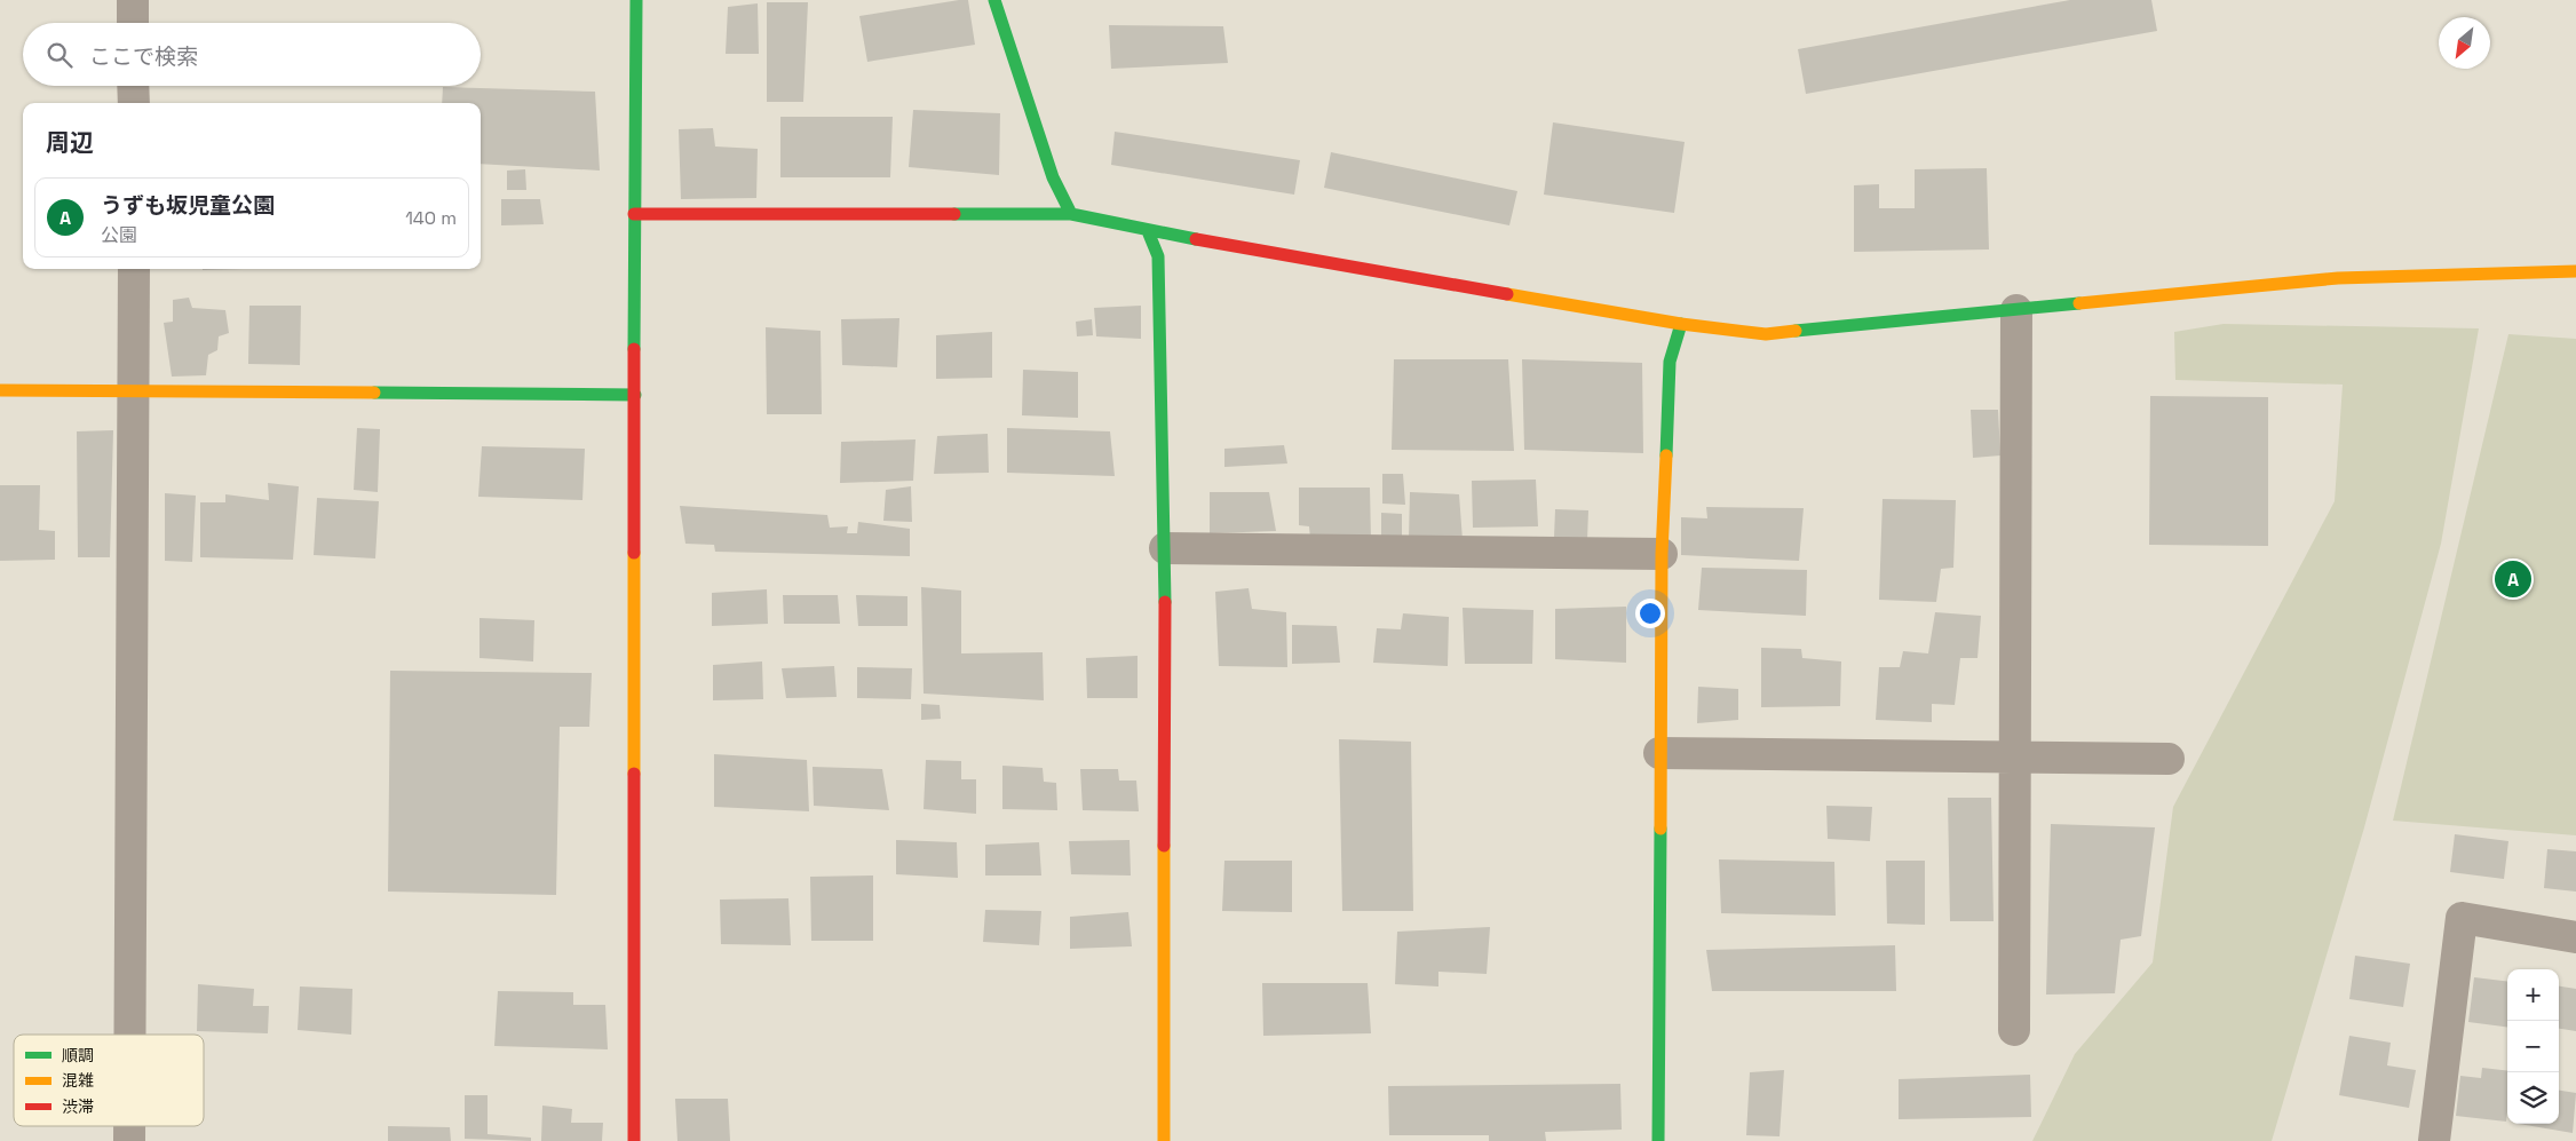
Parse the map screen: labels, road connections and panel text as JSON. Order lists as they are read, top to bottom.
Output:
{
  "legend": ["順調", "混雑", "渋滞"],
  "north": "bottom left",
  "page": {
    "search": "ここで検索",
    "heading": "周辺",
    "list": [
      {
        "mark": "A",
        "name": "うずも坂児童公園",
        "note": "公園",
        "value": "140 m"
      }
    ],
    "pins": "A",
    "map_buttons": ["+", "−"]
  }
}
